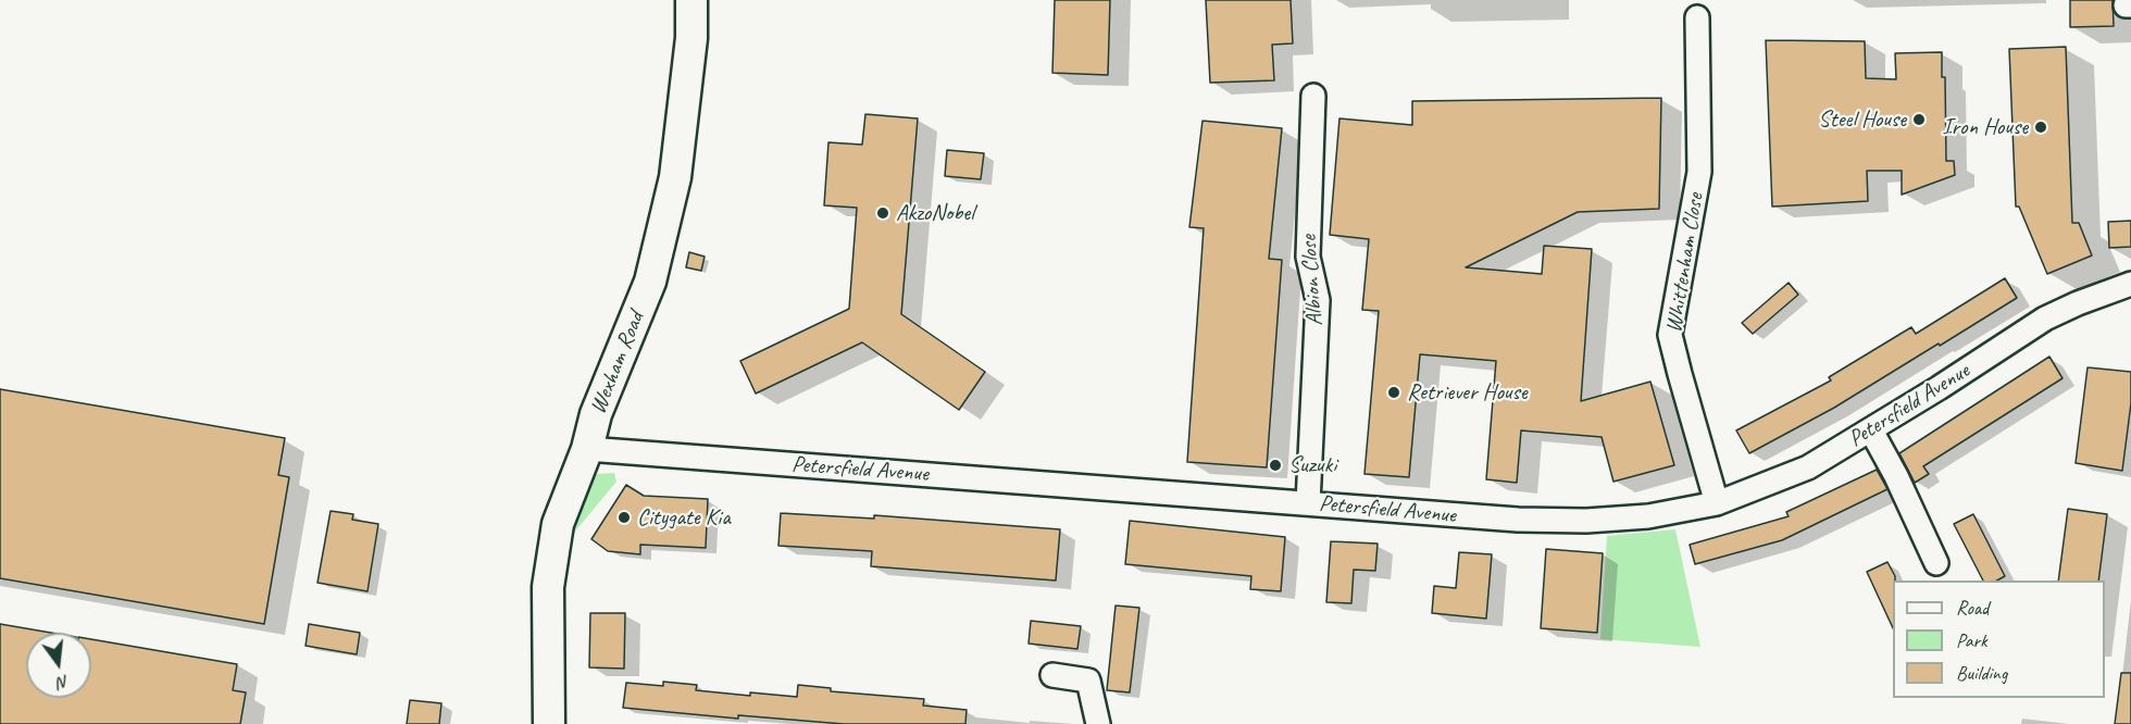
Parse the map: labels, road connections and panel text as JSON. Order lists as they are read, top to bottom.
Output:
{
  "streets": {
    "street": [
      "Whittenham Close",
      "Albion Close",
      "Wexham Road",
      "Petersfield Avenue"
    ]
  },
  "crossings": [
    ["Whittenham Close", "Petersfield Avenue"],
    ["Albion Close", "Petersfield Avenue"],
    ["Wexham Road", "Petersfield Avenue"]
  ],
  "places": [
    "Steel House",
    "Iron House",
    "AkzoNobel",
    "Retriever House",
    "Suzuki",
    "Citygate Kia"
  ],
  "legend": ["Road", "Park", "Building"],
  "north": "bottom"
}
